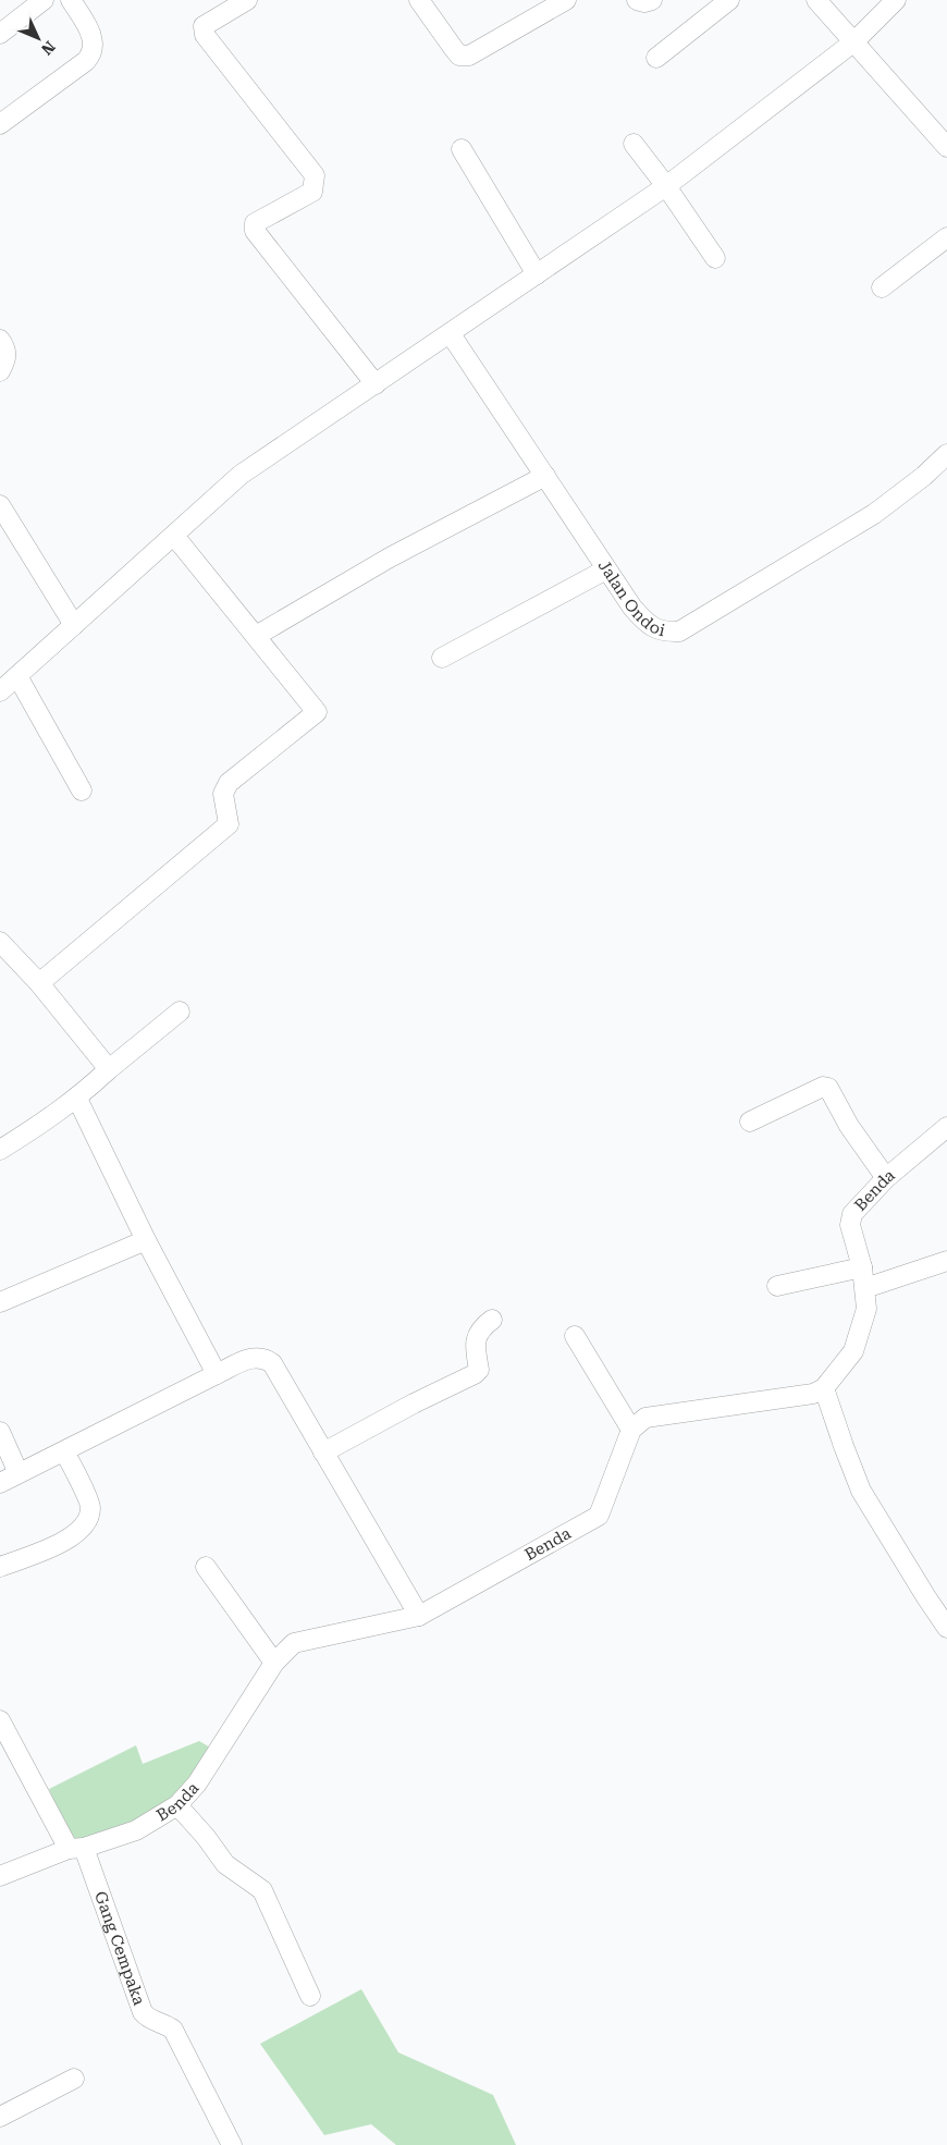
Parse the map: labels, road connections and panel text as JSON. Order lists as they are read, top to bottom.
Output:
{
  "streets": {
    "street": ["Jalan Ondoi", "Benda", "Gang Cempaka"]
  },
  "crossings": [
    ["Benda", "Gang Cempaka"]
  ],
  "north": "bottom right"
}
